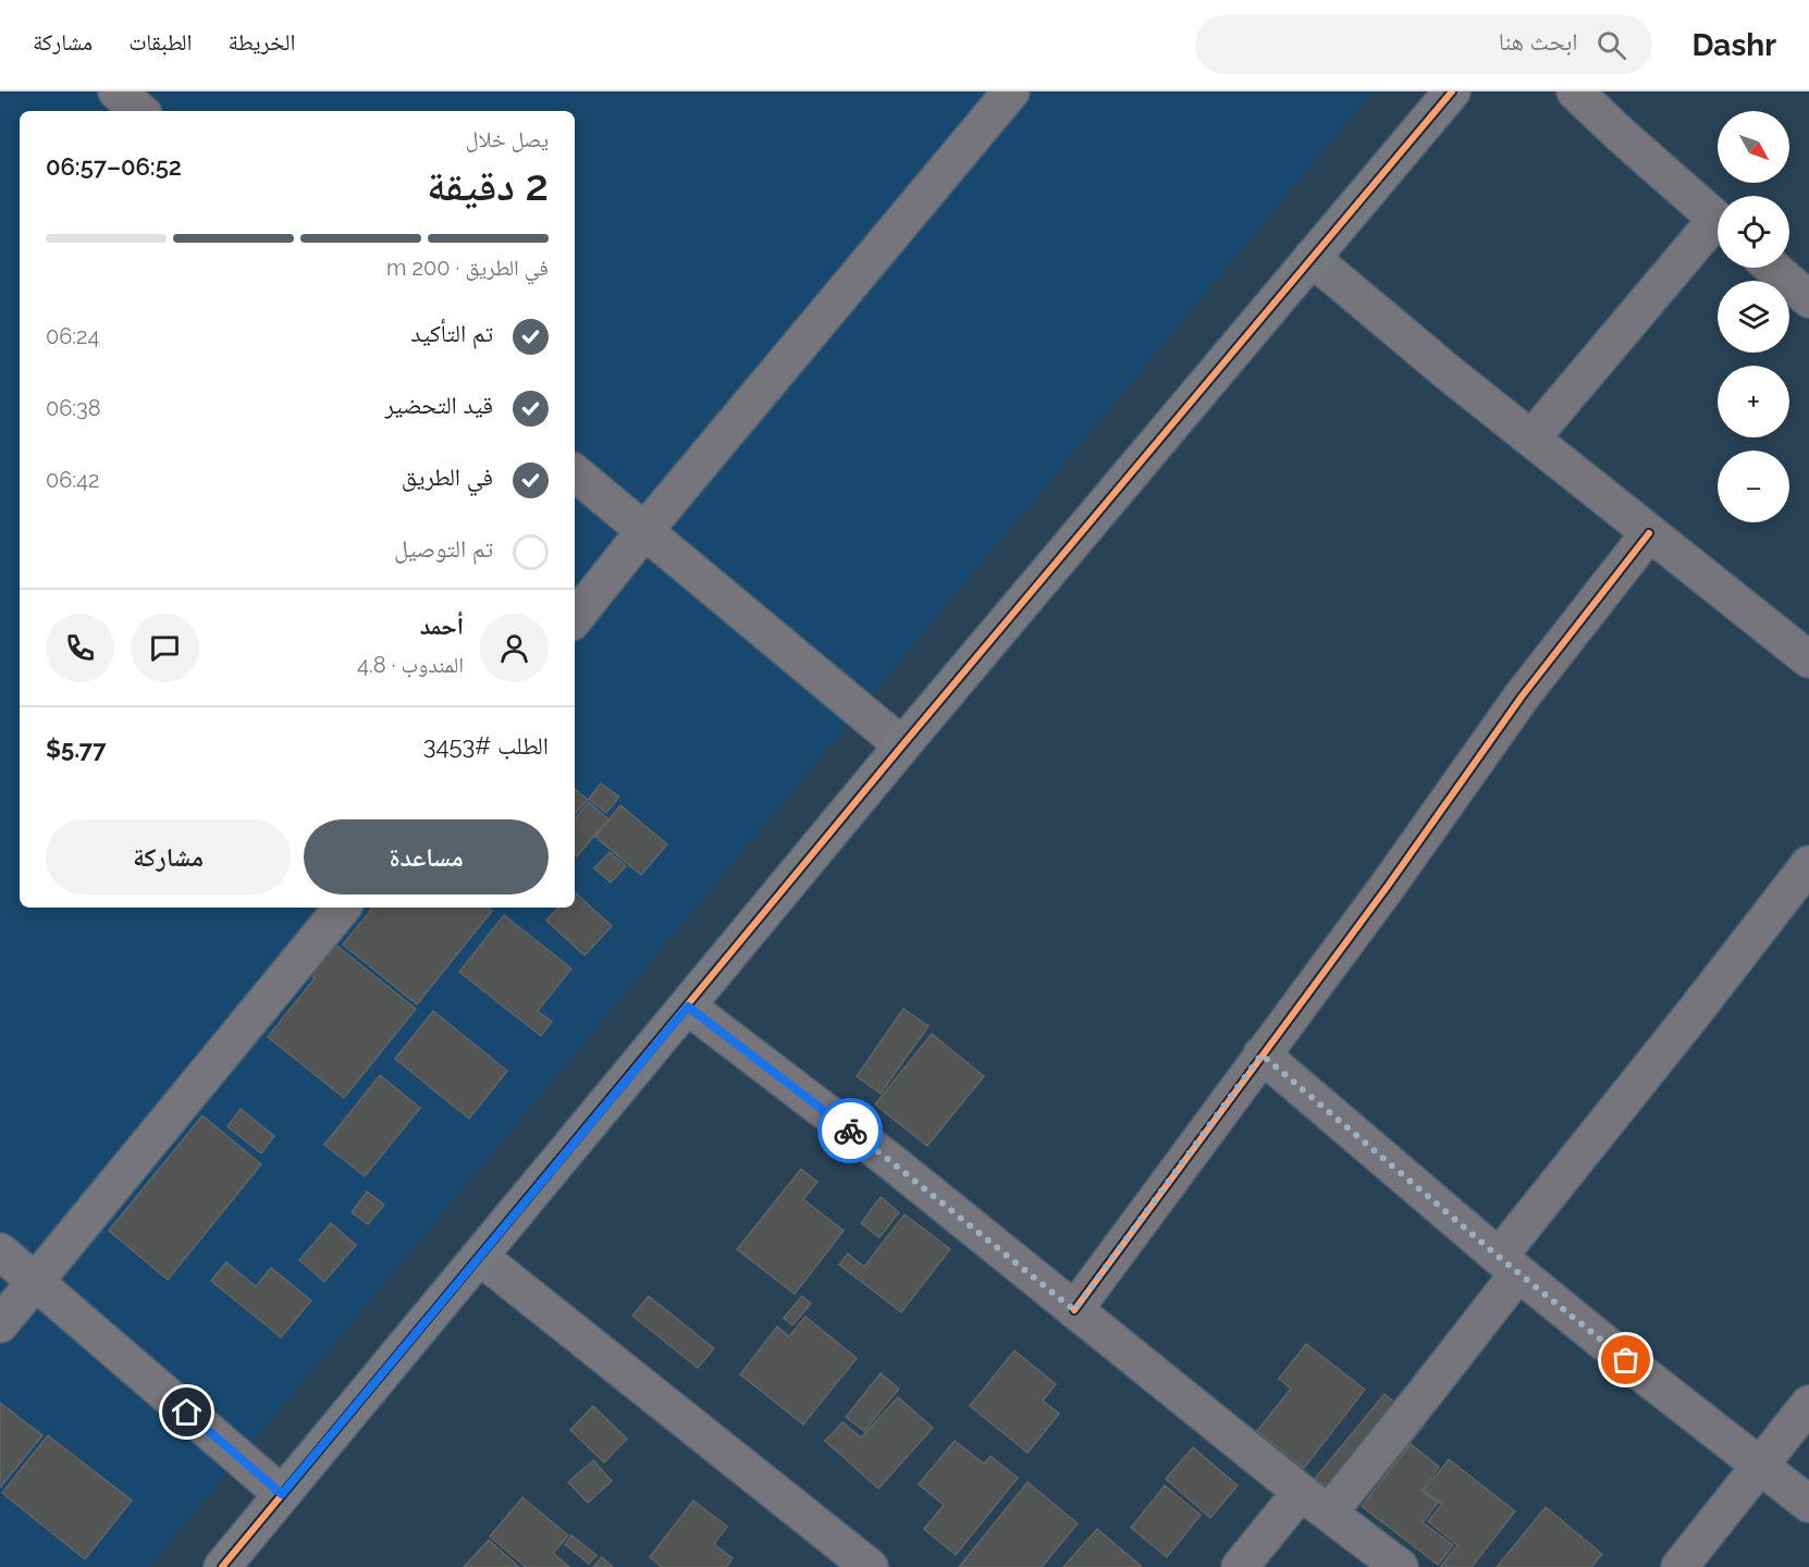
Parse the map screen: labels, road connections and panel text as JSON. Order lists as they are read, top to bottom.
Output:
{
  "north": "bottom right",
  "page": {
    "header": "Dashr",
    "search": "ابحث هنا",
    "nav": ["الخريطة", "الطبقات", "مشاركة"],
    "map_buttons": ["+", "−"],
    "heading": ["2 دقيقة", "يصل خلال", "06:52–06:57"],
    "panel": [
      "أحمد",
      "المندوب · 4.8",
      "الطلب #3453",
      "$5.77"
    ],
    "bar": "في الطريق · 200 m",
    "list": [
      ["تم التأكيد", "06:24"],
      ["قيد التحضير", "06:38"],
      ["في الطريق", "06:42"],
      "تم التوصيل"
    ],
    "buttons": ["مساعدة", "مشاركة"]
  }
}
